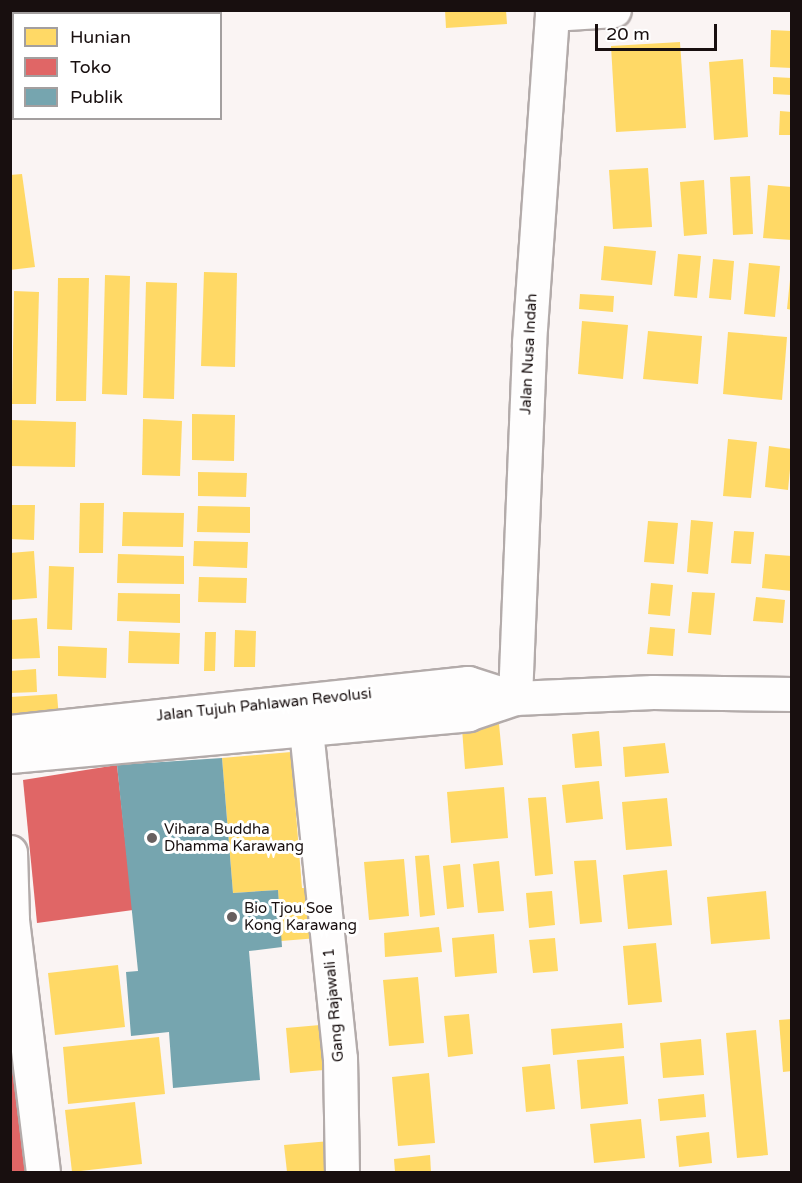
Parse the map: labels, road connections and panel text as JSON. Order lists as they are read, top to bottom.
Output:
{
  "streets": {
    "main road": ["Jalan Nusa Indah", "Jalan Tujuh Pahlawan Revolusi", "Gang Rajawali 1"]
  },
  "crossings": [
    ["Jalan Nusa Indah", "Jalan Tujuh Pahlawan Revolusi"],
    ["Jalan Tujuh Pahlawan Revolusi", "Gang Rajawali 1"]
  ],
  "places": ["Vihara Buddha Dhamma Karawang", "Bio Tjou Soe Kong Karawang"],
  "legend": ["Hunian", "Toko", "Publik"],
  "scale_bar": "20 m"
}
